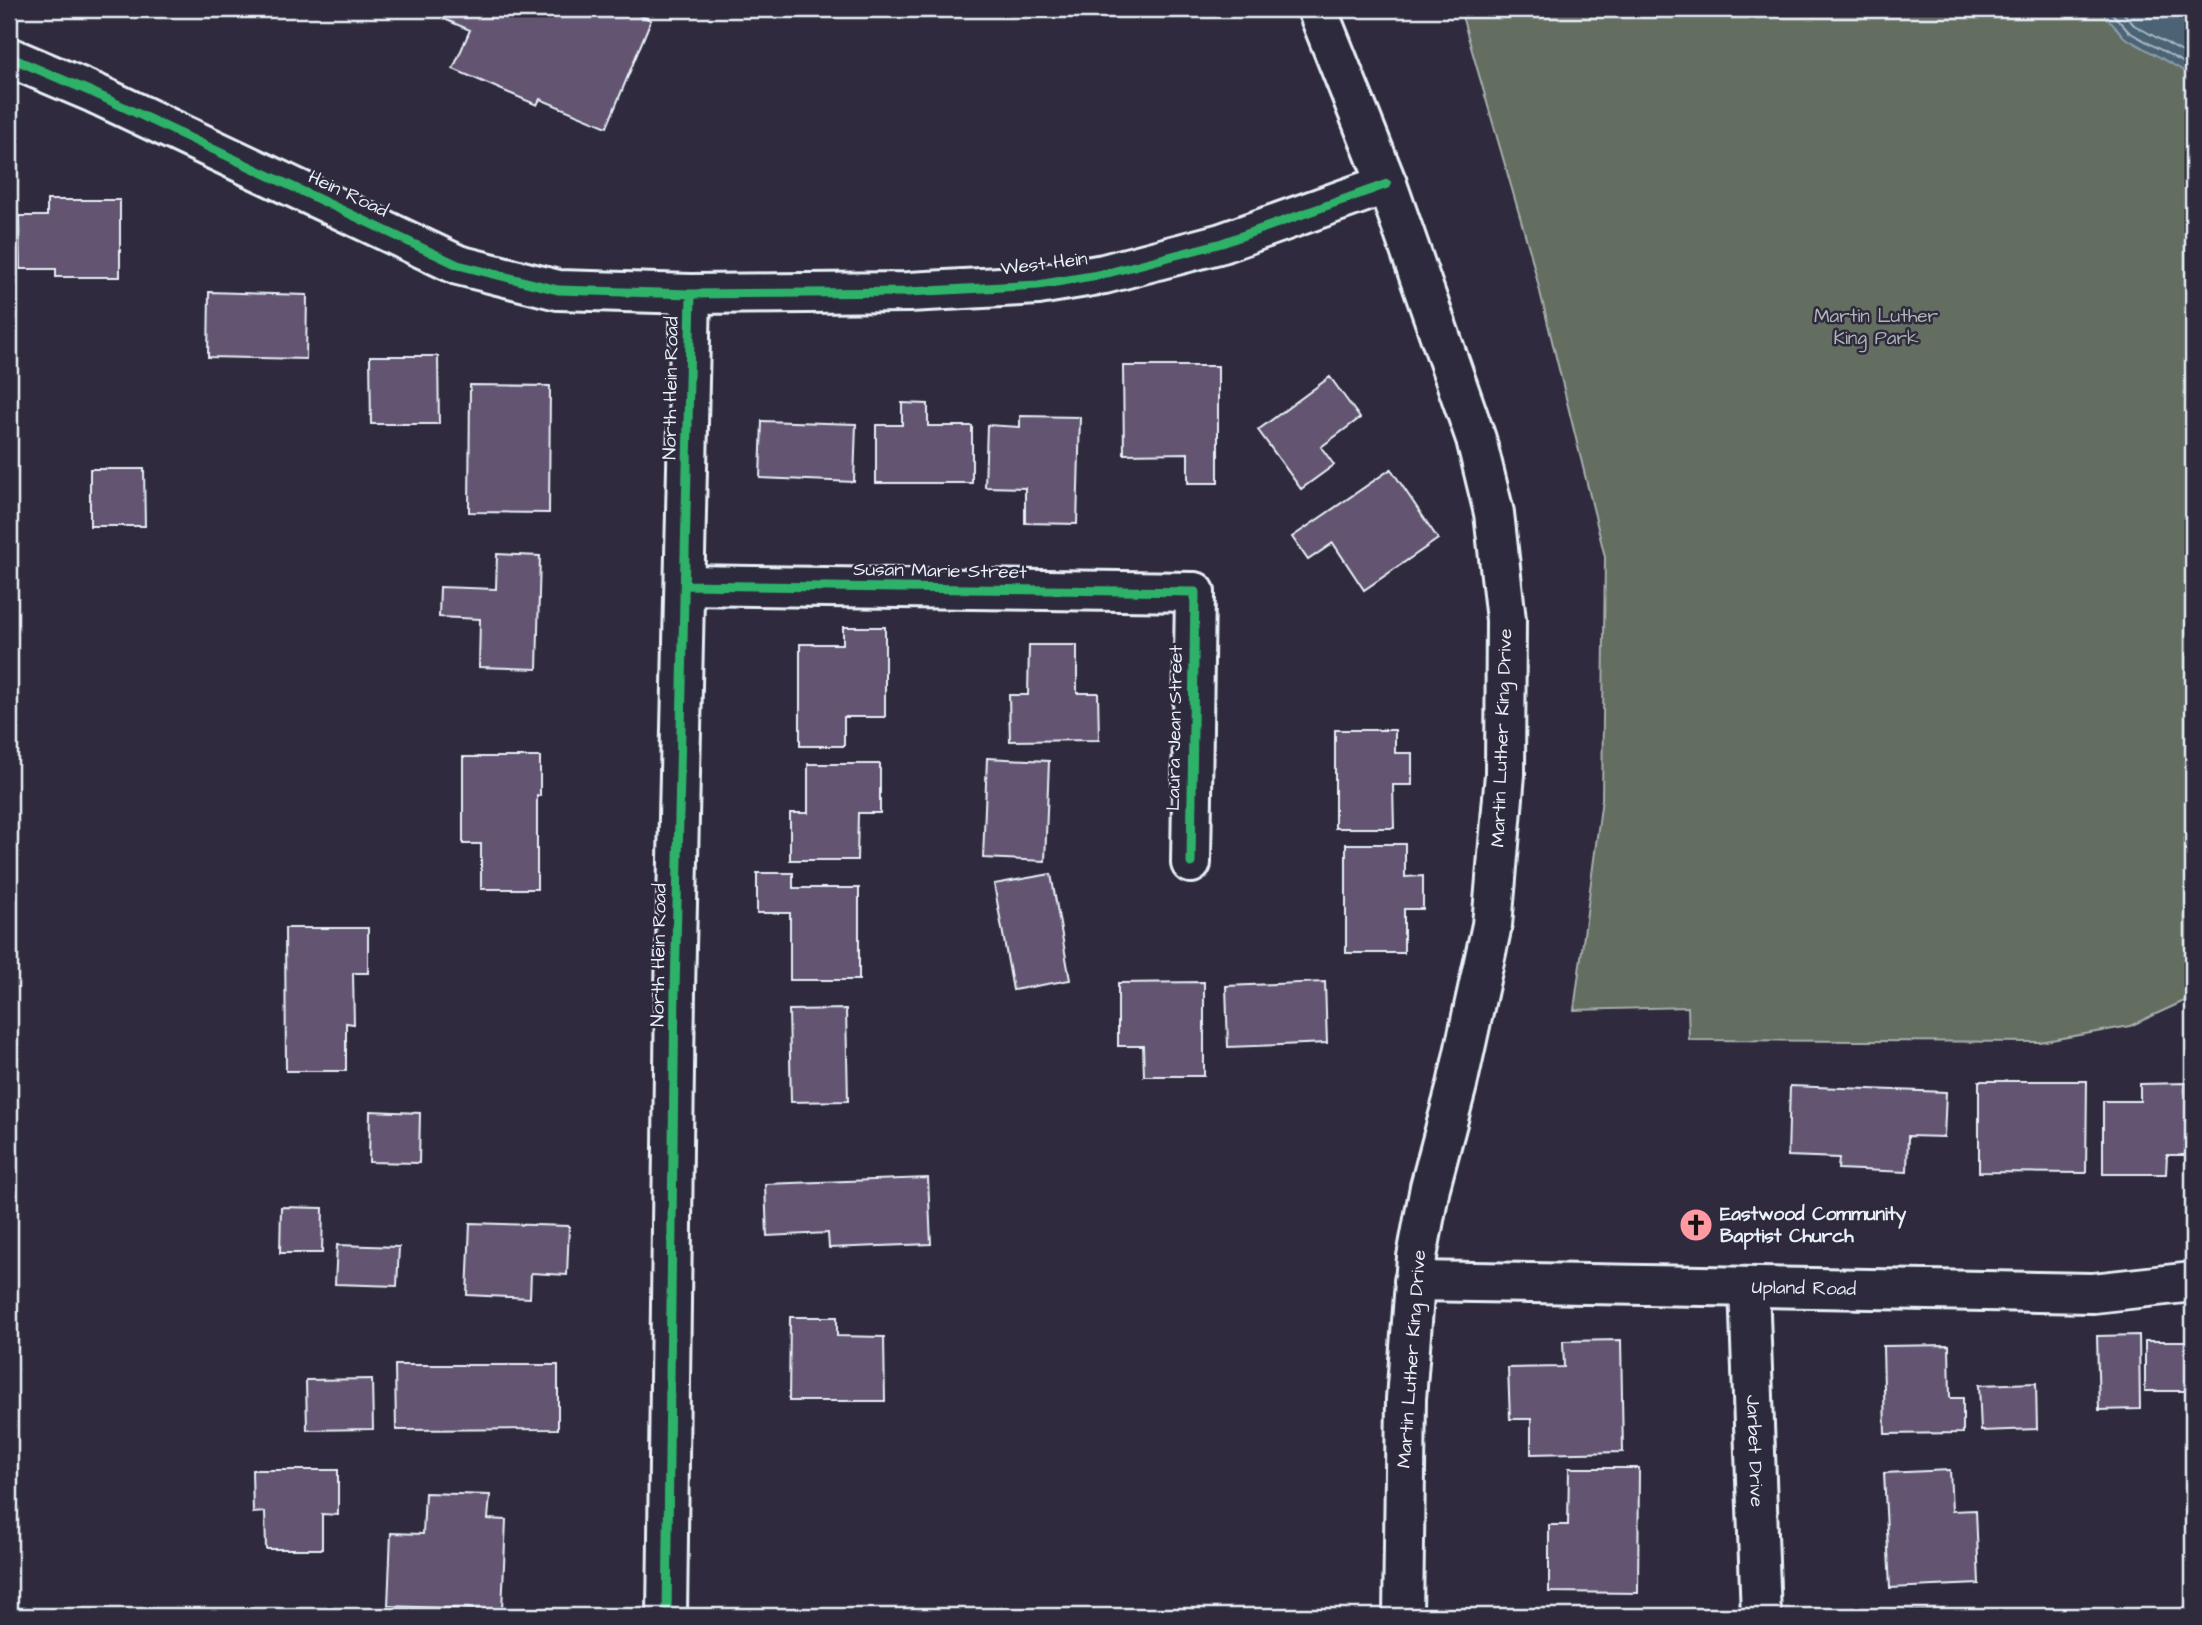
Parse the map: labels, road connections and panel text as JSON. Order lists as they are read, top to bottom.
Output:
{
  "streets": {
    "street": [
      "Hein Road",
      "West Hein",
      "North Hein Road",
      "Susan Marie Street",
      "Laura Jean Street",
      "Martin Luther King Drive",
      "Upland Road",
      "Jarbet Drive"
    ]
  },
  "crossings": [
    ["Hein Road", "West Hein"],
    ["Hein Road", "North Hein Road"],
    ["West Hein", "North Hein Road"],
    ["West Hein", "Martin Luther King Drive"],
    ["North Hein Road", "Susan Marie Street"],
    ["Susan Marie Street", "Laura Jean Street"],
    ["Martin Luther King Drive", "Upland Road"],
    ["Upland Road", "Jarbet Drive"]
  ],
  "parks": ["Martin Luther King Park"],
  "places": {
    "church": ["Eastwood Community Baptist Church"]
  }
}
